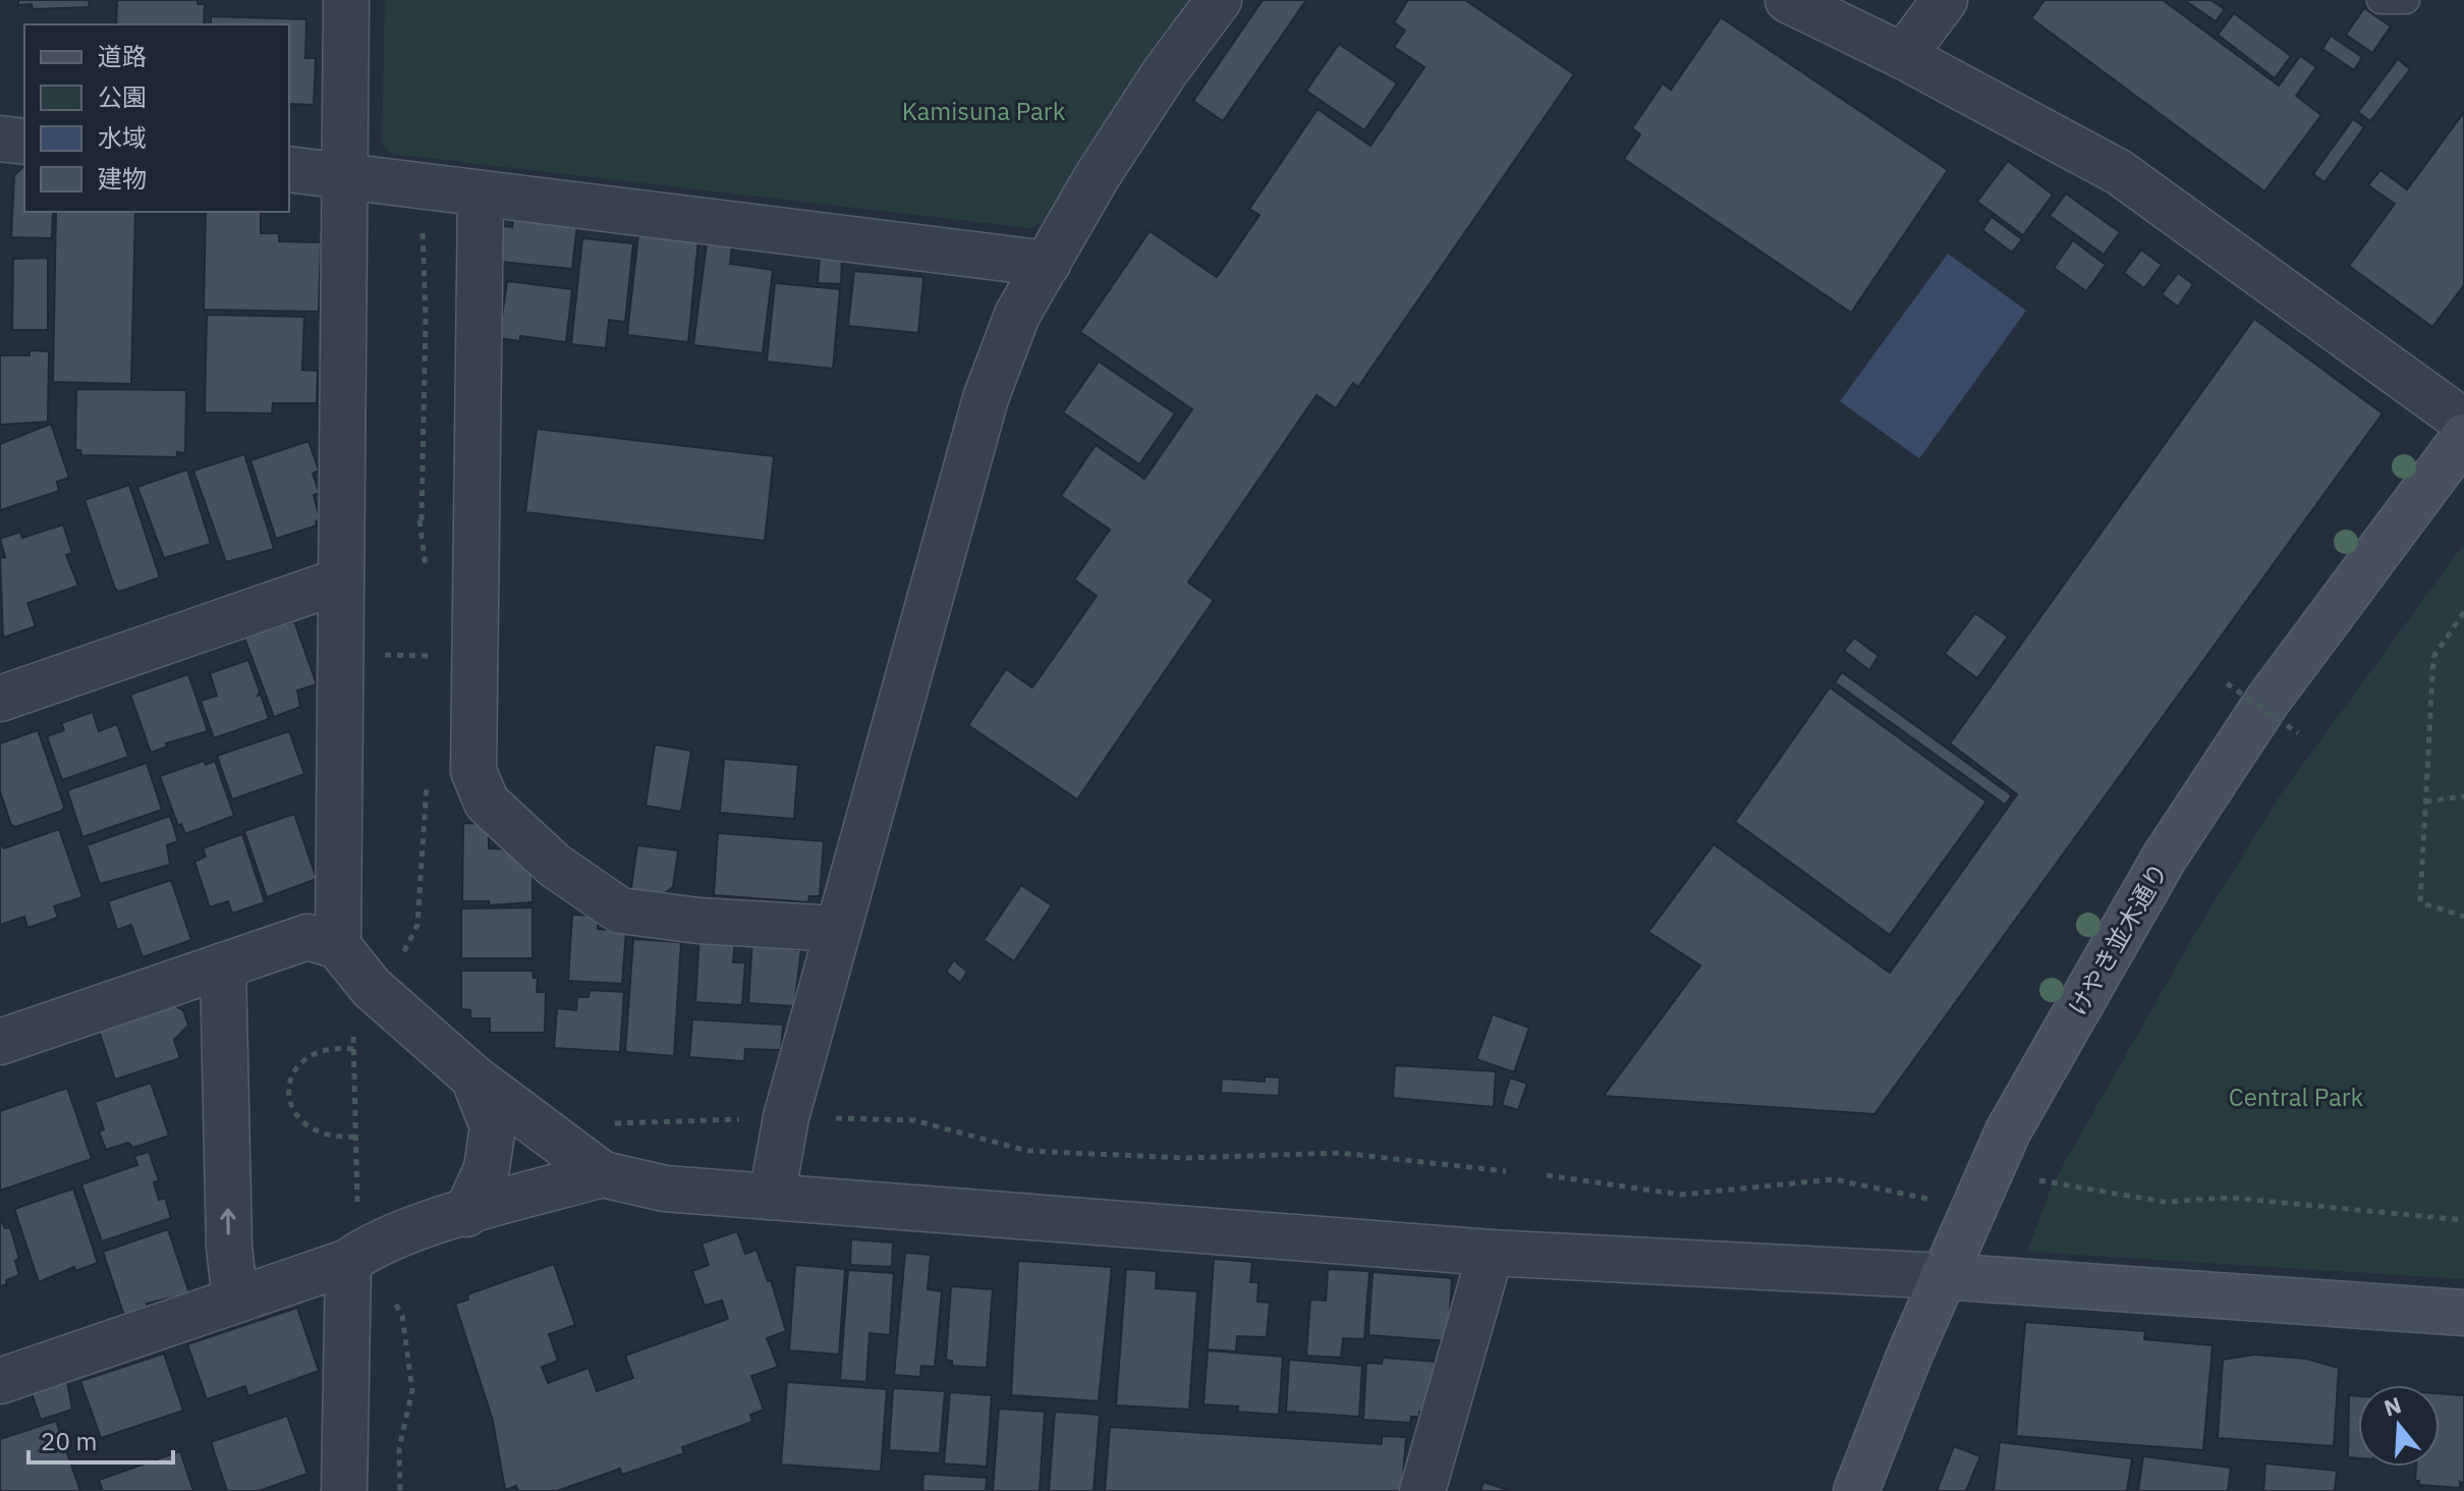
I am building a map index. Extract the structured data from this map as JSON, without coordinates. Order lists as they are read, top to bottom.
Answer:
{
  "streets": {
    "street": ["けやき並木通り"]
  },
  "parks": ["Kamisuna Park", "Central Park"],
  "legend": [
    "道路",
    "公園",
    "水域",
    "建物"
  ],
  "scale_bar": "20 m",
  "north": "top"
}
